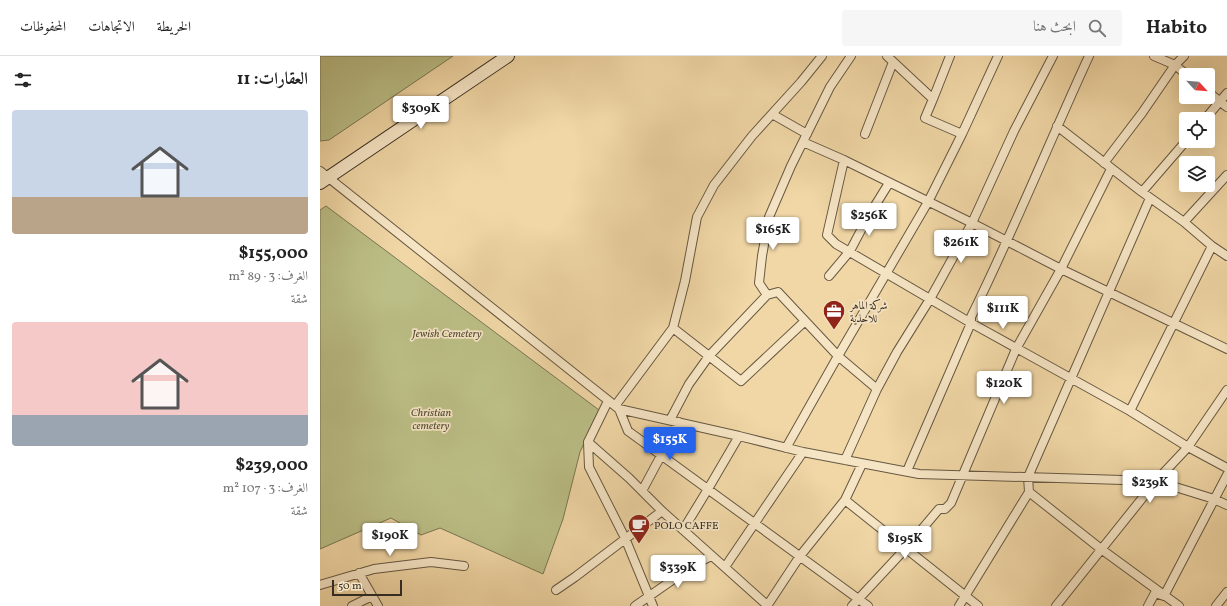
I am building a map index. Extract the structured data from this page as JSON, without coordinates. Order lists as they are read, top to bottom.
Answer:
{
  "parks": ["Jewish Cemetery", "Christian cemetery"],
  "places": {
    "office": ["شركة الماهر للاحذية"],
    "cafe": ["POLO CAFFE"]
  },
  "scale_bar": "50 m",
  "north": "bottom right",
  "page": {
    "header": "Habito",
    "search": "ابحث هنا",
    "nav": ["الخريطة", "الاتجاهات", "المحفوظات"],
    "heading": "العقارات: 11",
    "price": [
      "$309K",
      "$256K",
      "$165K",
      "$261K",
      "$111K",
      "$120K",
      "$155K",
      "$239K",
      "$190K",
      "$195K",
      "$339K"
    ],
    "list": [
      {
        "name": "$155,000",
        "note": "الغرف: 3 · 89 m² · شقة"
      },
      {
        "name": "$239,000",
        "note": "الغرف: 3 · 107 m² · شقة"
      }
    ],
    "scale": "50 m"
  }
}
